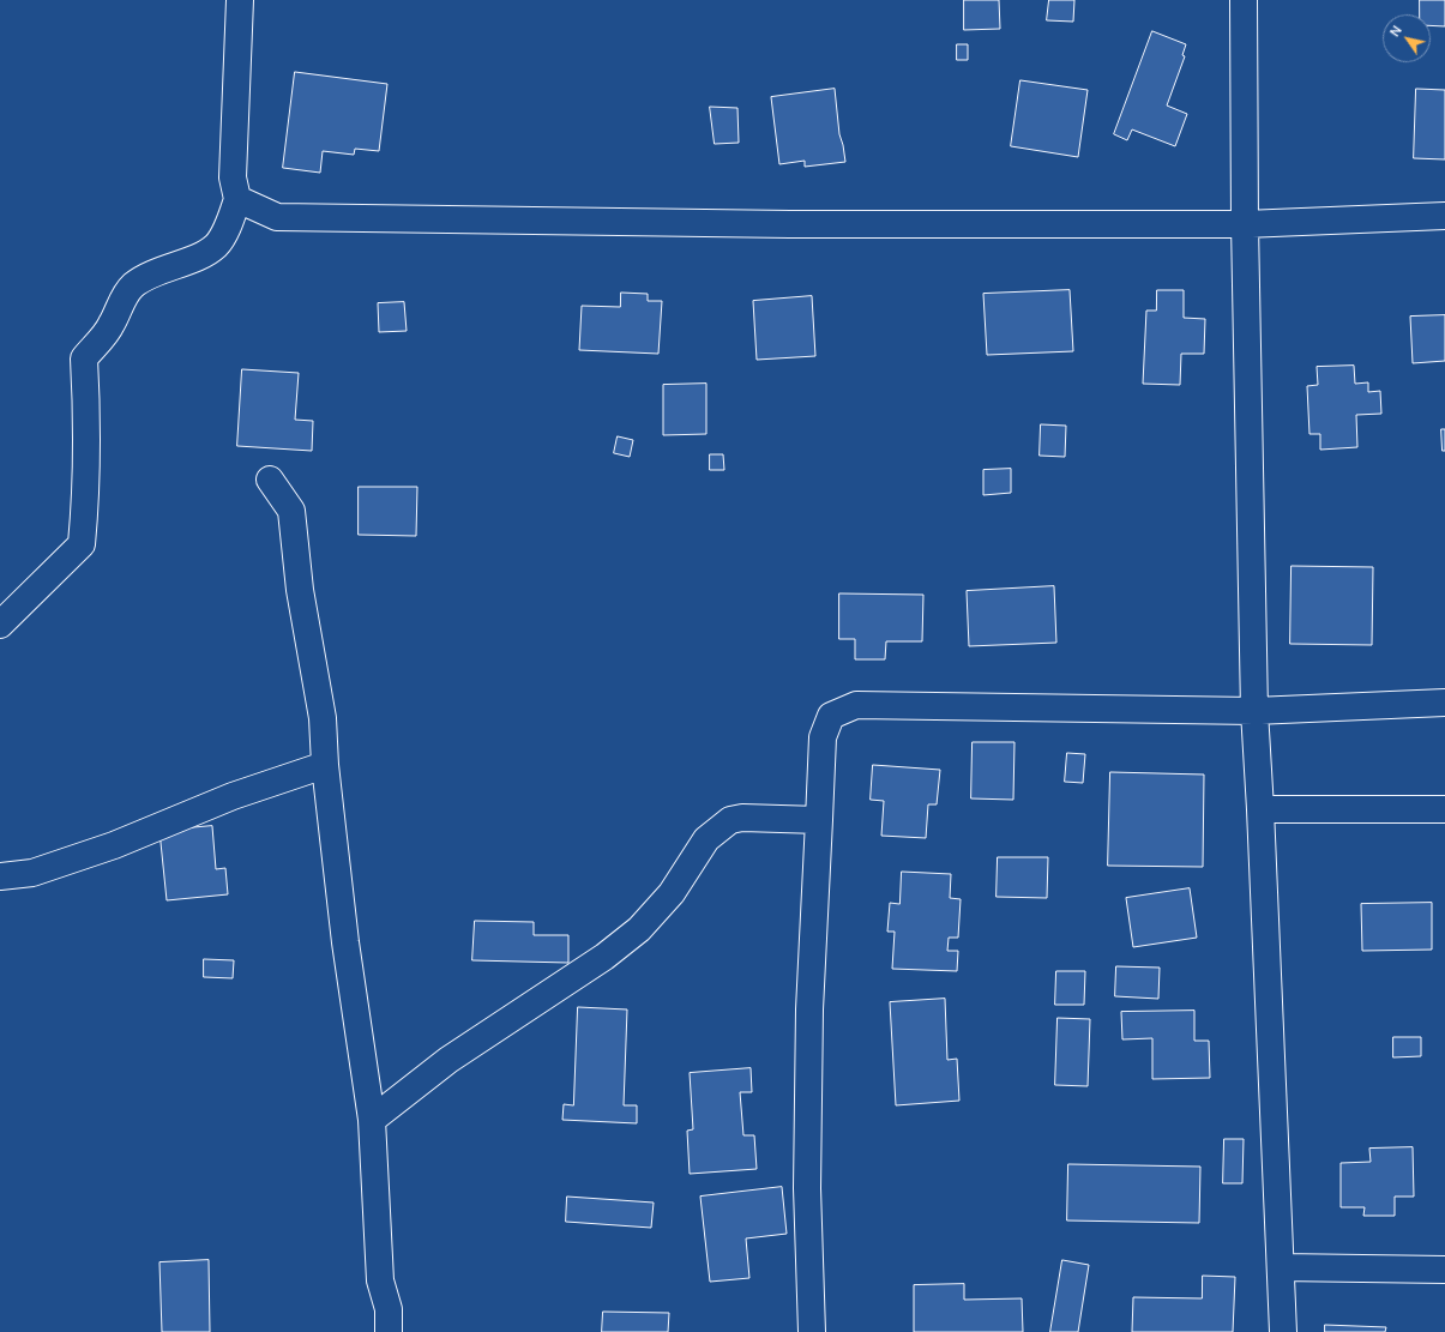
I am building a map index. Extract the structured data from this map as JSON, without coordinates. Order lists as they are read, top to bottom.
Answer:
{
  "north": "top left"
}
